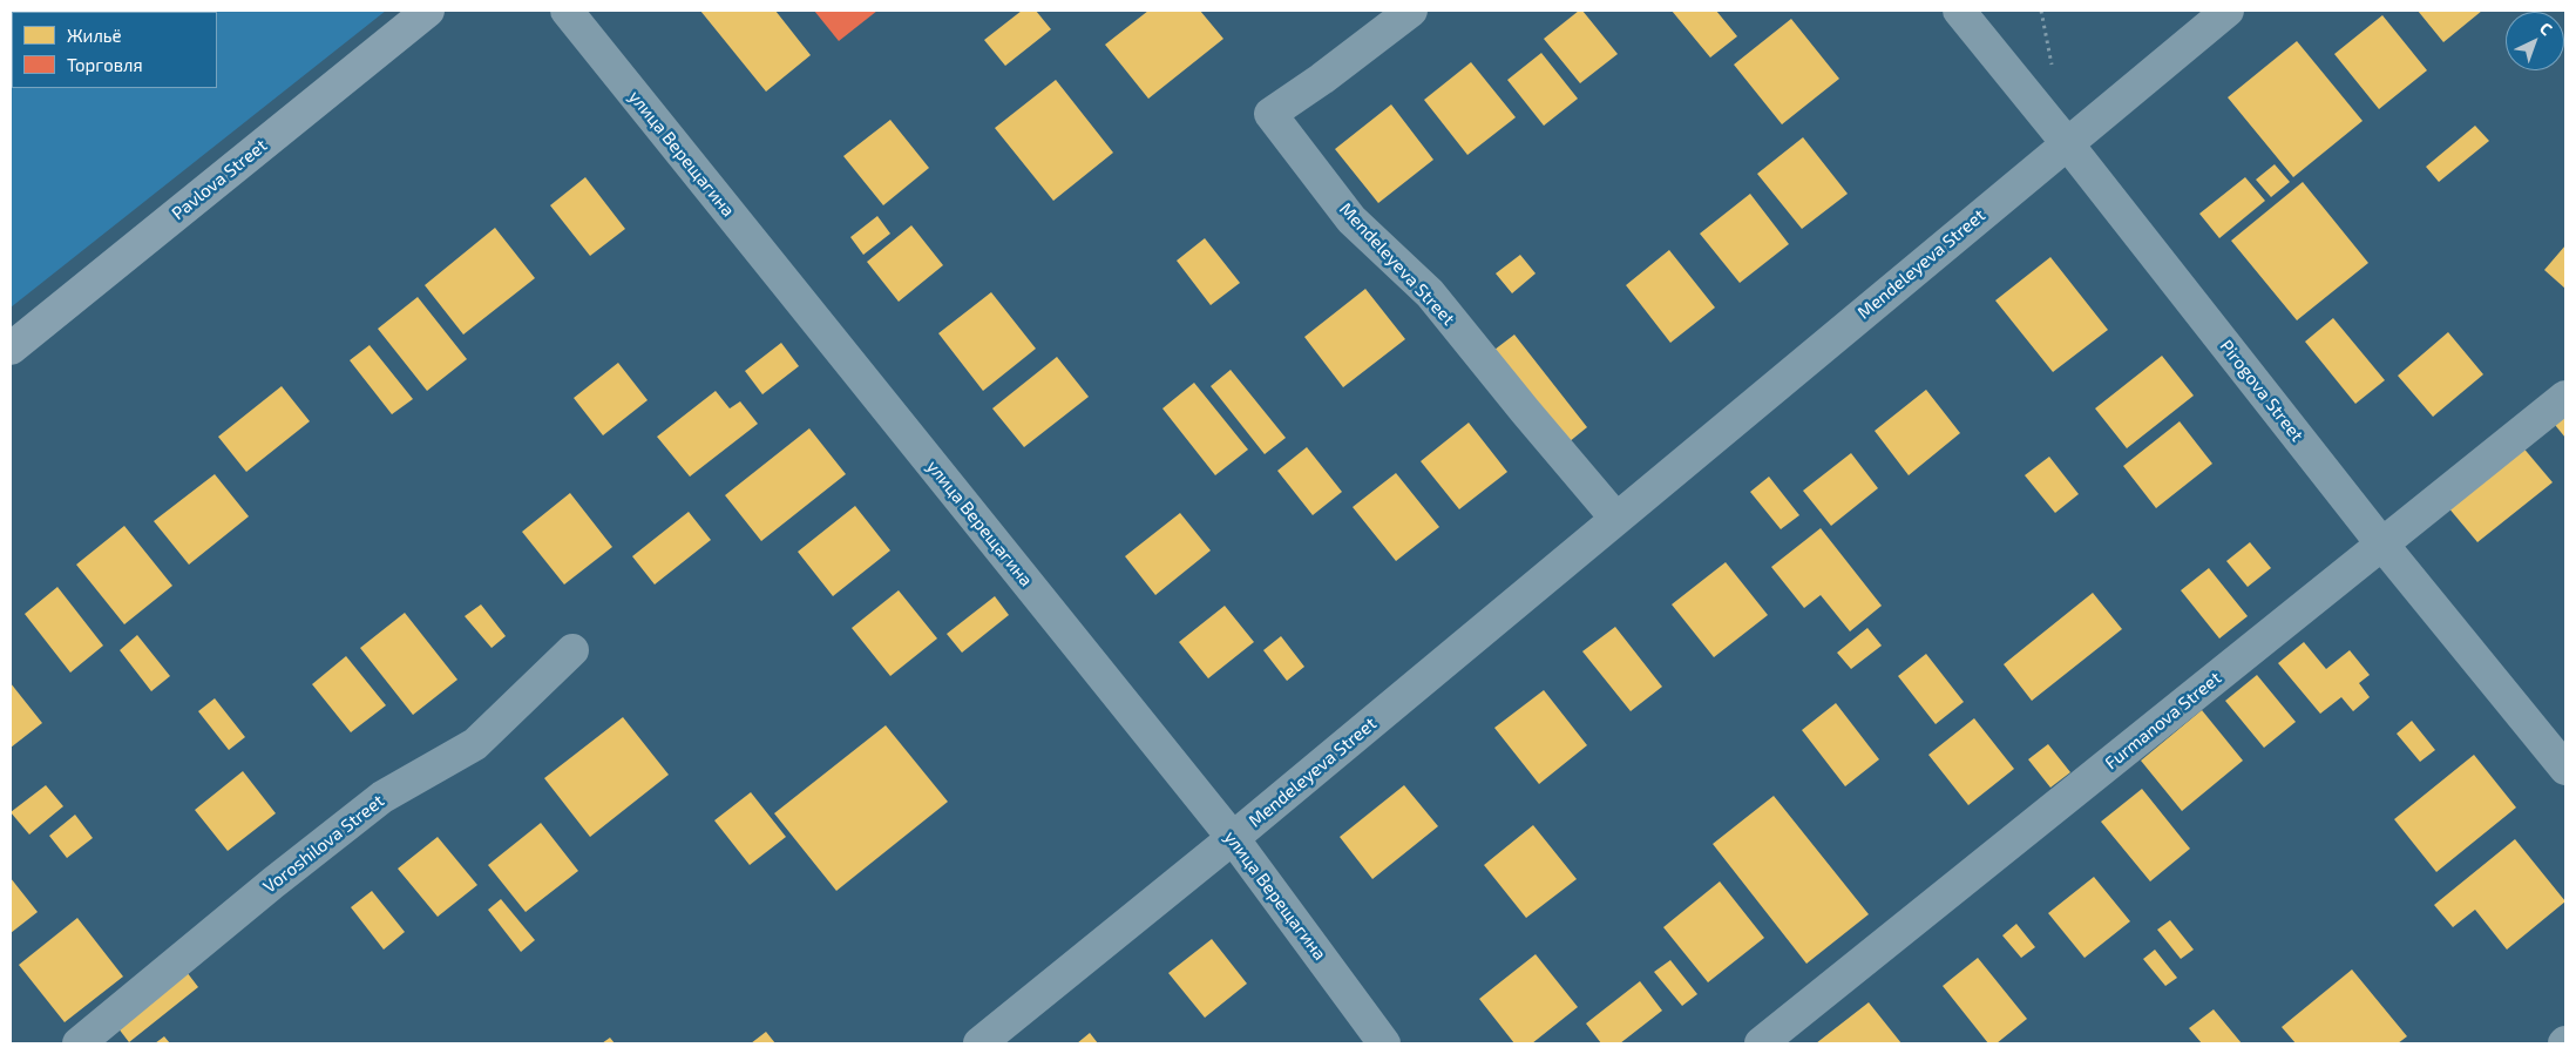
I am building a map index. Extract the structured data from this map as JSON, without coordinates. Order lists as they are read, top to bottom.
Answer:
{
  "streets": {
    "street": [
      "улица Верещагина",
      "Pavlova Street",
      "Mendeleyeva Street",
      "Pirogova Street",
      "Furmanova Street",
      "Voroshilova Street"
    ]
  },
  "crossings": [
    ["улица Верещагина", "Mendeleyeva Street"],
    ["Mendeleyeva Street", "Pirogova Street"],
    ["Pirogova Street", "Furmanova Street"]
  ],
  "legend": ["Жильё", "Торговля"],
  "north": "top right"
}
